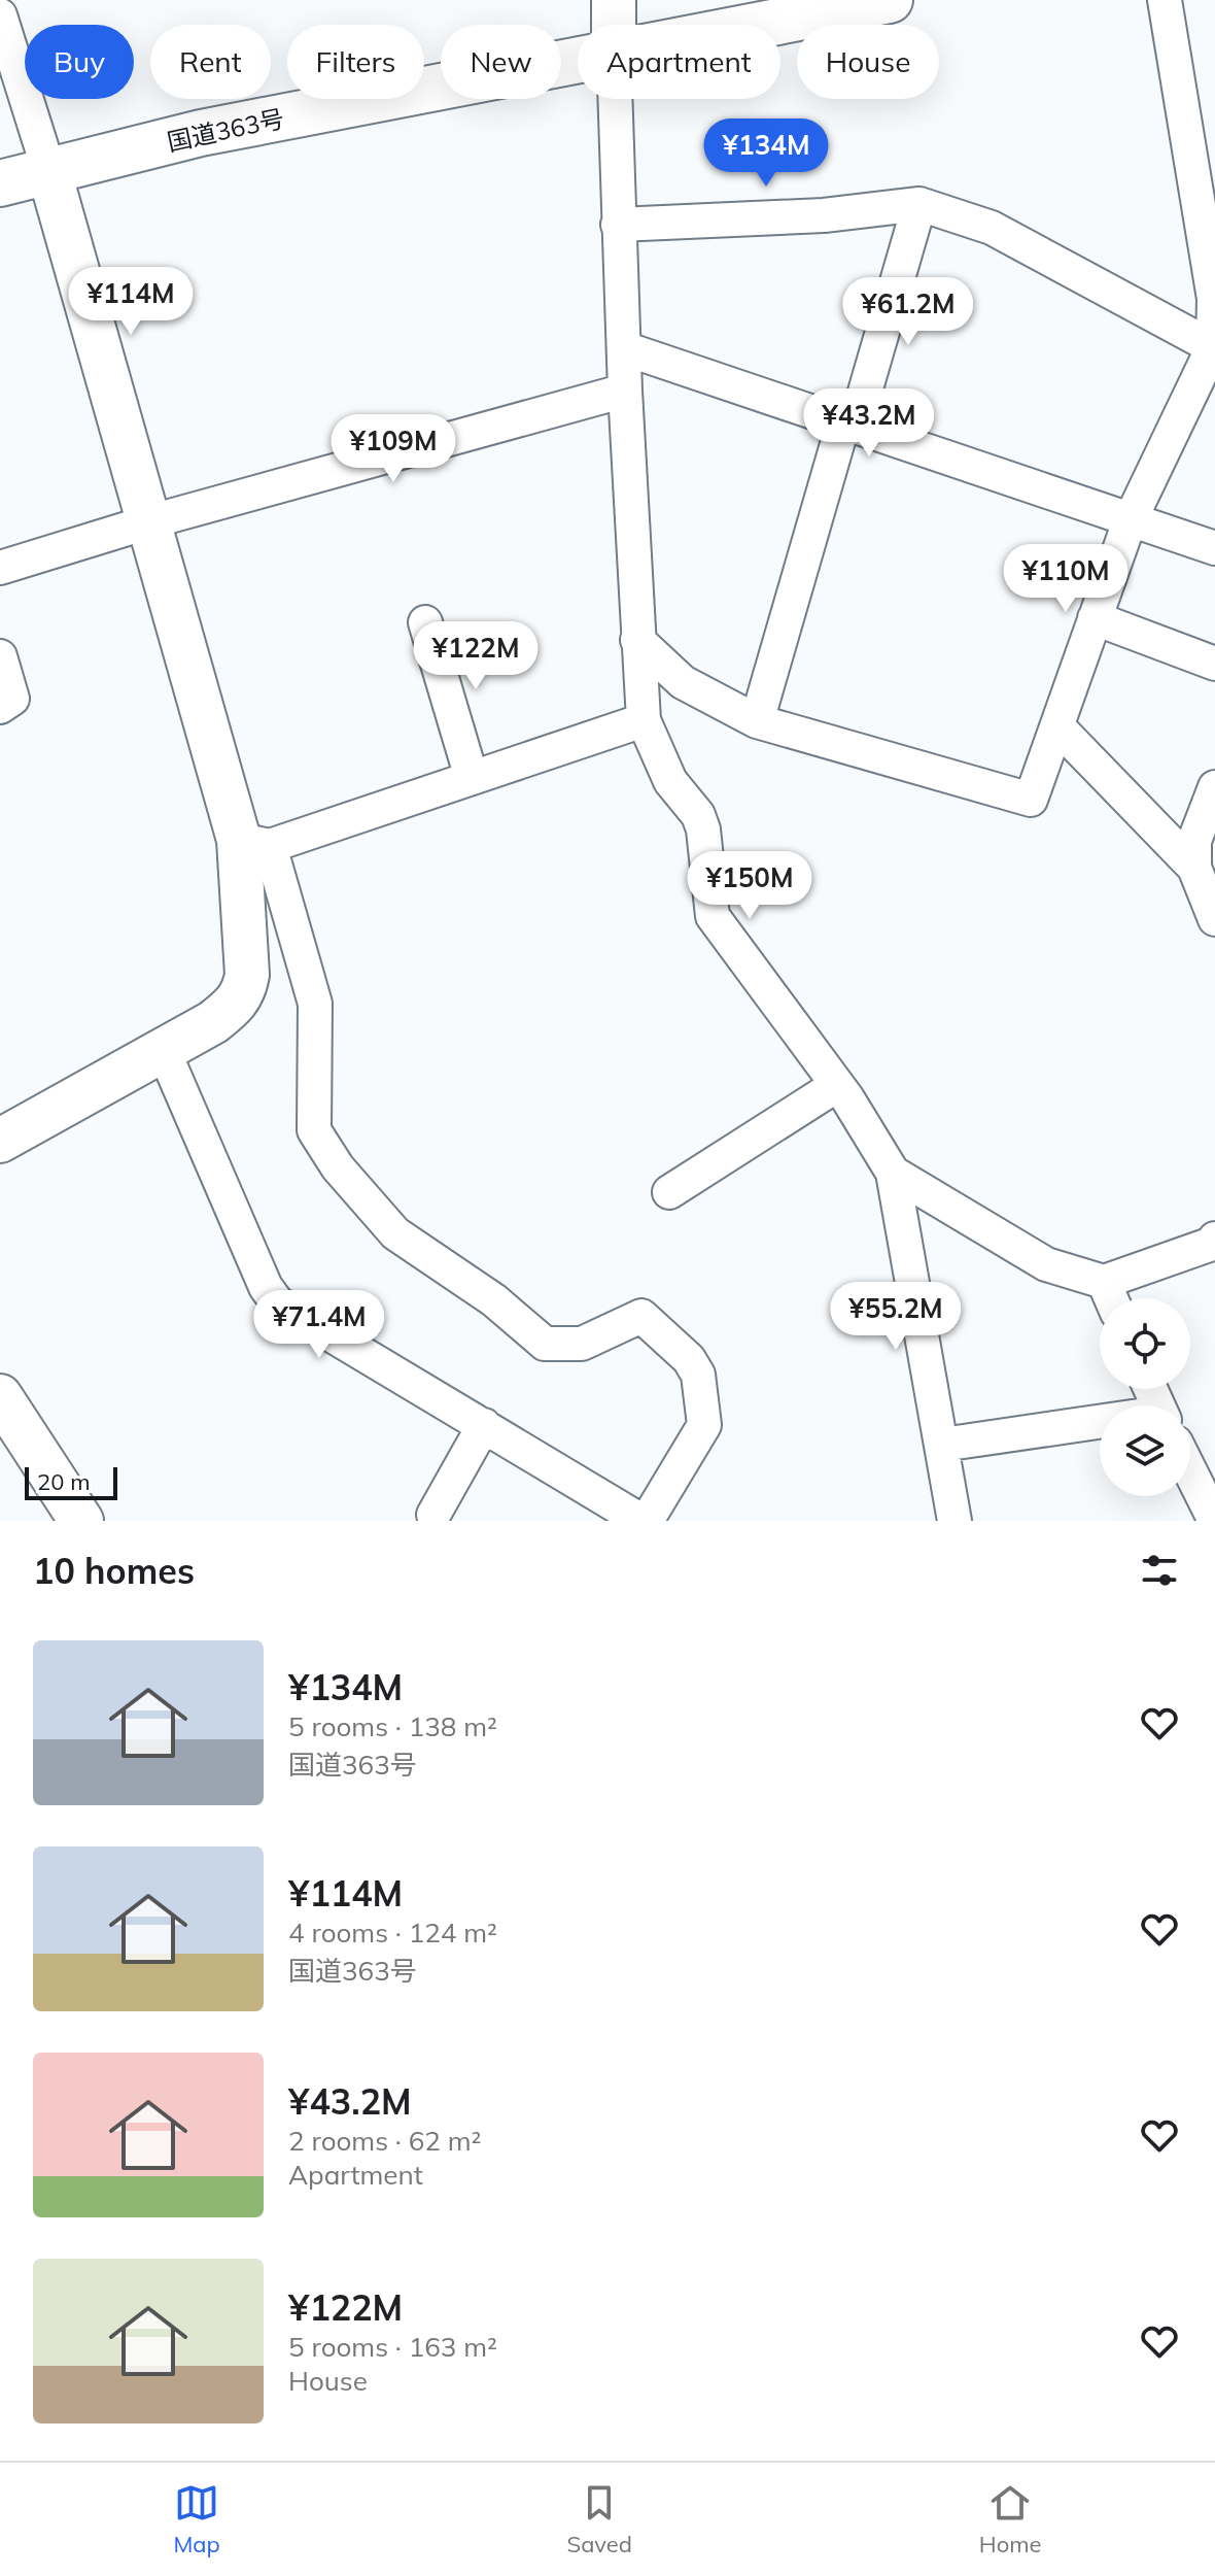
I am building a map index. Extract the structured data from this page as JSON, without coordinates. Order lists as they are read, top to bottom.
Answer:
{
  "streets": {
    "highway": ["国道363号"]
  },
  "scale_bar": "20 m",
  "page": {
    "chip": [
      "Buy",
      "Rent",
      "Filters",
      "New",
      "Apartment",
      "House"
    ],
    "price": [
      "¥134M",
      "¥114M",
      "¥61.2M",
      "¥43.2M",
      "¥109M",
      "¥110M",
      "¥122M",
      "¥150M",
      "¥55.2M",
      "¥71.4M"
    ],
    "scale": "20 m",
    "heading": "10 homes",
    "list": [
      {
        "name": "¥134M",
        "note": "5 rooms · 138 m² · 国道363号"
      },
      {
        "name": "¥114M",
        "note": "4 rooms · 124 m² · 国道363号"
      },
      {
        "name": "¥43.2M",
        "note": "2 rooms · 62 m² · Apartment"
      },
      {
        "name": "¥122M",
        "note": "5 rooms · 163 m² · House"
      }
    ],
    "tabs": ["Map", "Saved", "Home"]
  }
}
